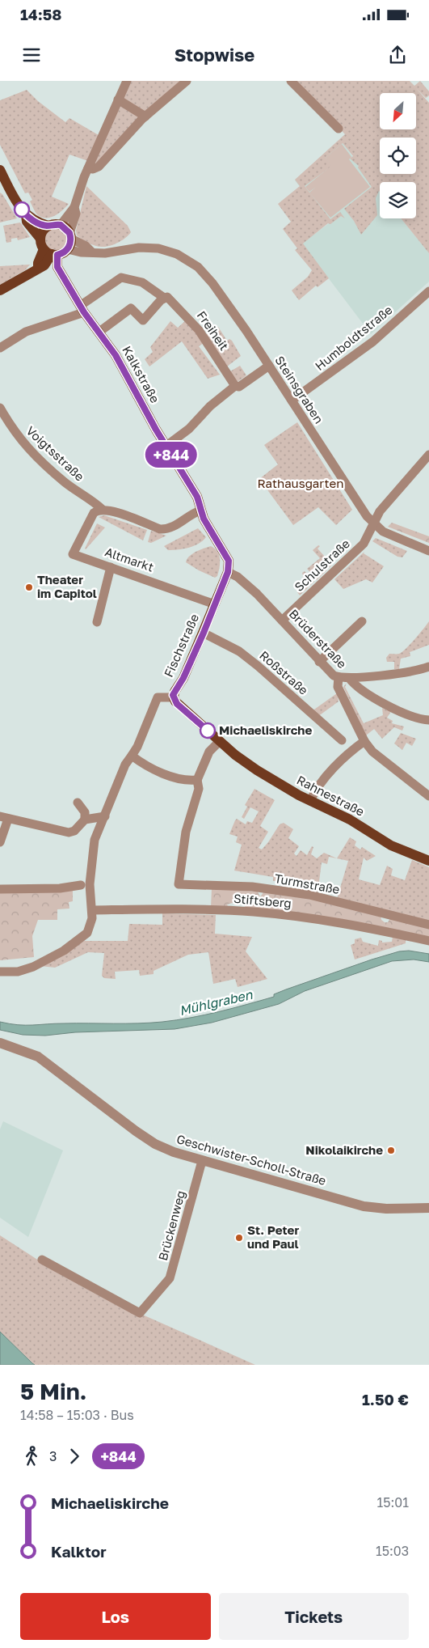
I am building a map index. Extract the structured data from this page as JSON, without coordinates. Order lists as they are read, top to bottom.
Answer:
{
  "streets": {
    "main road": ["Kalkstraße", "Fischstraße", "Rahnestraße"],
    "street": [
      "Freiheit",
      "Humboldtstraße",
      "Steinsgraben",
      "Voigtsstraße",
      "Altmarkt",
      "Schulstraße",
      "Brüderstraße",
      "Roßstraße",
      "Turmstraße",
      "Stiftsberg",
      "Geschwister-Scholl-Straße",
      "Brückenweg"
    ]
  },
  "crossings": [
    ["Freiheit", "Kalkstraße"],
    ["Humboldtstraße", "Steinsgraben"],
    ["Kalkstraße", "Steinsgraben"],
    ["Steinsgraben", "Schulstraße"],
    ["Voigtsstraße", "Altmarkt"],
    ["Altmarkt", "Fischstraße"],
    ["Schulstraße", "Brüderstraße"],
    ["Fischstraße", "Roßstraße"],
    ["Fischstraße", "Rahnestraße"],
    ["Geschwister-Scholl-Straße", "Brückenweg"]
  ],
  "water": ["Mühlgraben"],
  "parks": ["Rathausgarten"],
  "places": [
    "Theater im Capitol",
    "Michaeliskirche",
    "Nikolaikirche",
    "St. Peter und Paul"
  ],
  "lines": ["bus line +844"],
  "north": "bottom left",
  "page": {
    "status": "14:58",
    "header": "Stopwise",
    "on_map": "+844",
    "heading": ["5 Min.", "14:58 – 15:03 · Bus", "1.50 €"],
    "legs": ["3", "+844"],
    "list": [
      {
        "name": "Michaeliskirche",
        "value": "15:01"
      },
      {
        "name": "Kalktor",
        "value": "15:03"
      }
    ],
    "buttons": ["Los", "Tickets"]
  }
}
